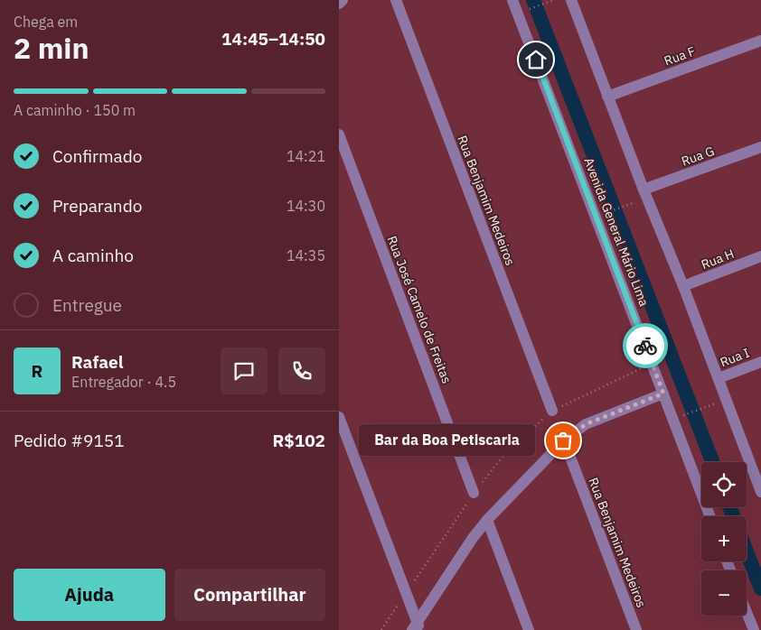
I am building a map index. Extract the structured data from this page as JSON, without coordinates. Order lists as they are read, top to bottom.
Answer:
{
  "streets": {
    "street": [
      "Rua F",
      "Rua G",
      "Rua Benjamim Medeiros",
      "Avenida General Mário Lima",
      "Rua H",
      "Rua José Camelo de Freitas",
      "Rua I"
    ]
  },
  "places": ["Bar da Boa Petiscaria"],
  "page": {
    "heading": ["2 min", "Chega em", "14:45–14:50"],
    "panel": [
      "Rafael",
      "Entregador · 4.5",
      "Pedido #9151",
      "R$102"
    ],
    "bar": "A caminho · 150 m",
    "list": [
      ["Confirmado", "14:21"],
      ["Preparando", "14:30"],
      ["A caminho", "14:35"],
      "Entregue"
    ],
    "round": "R",
    "bubble": "Bar da Boa Petiscaria",
    "map_buttons": ["+", "−"],
    "buttons": ["Ajuda", "Compartilhar"]
  }
}
